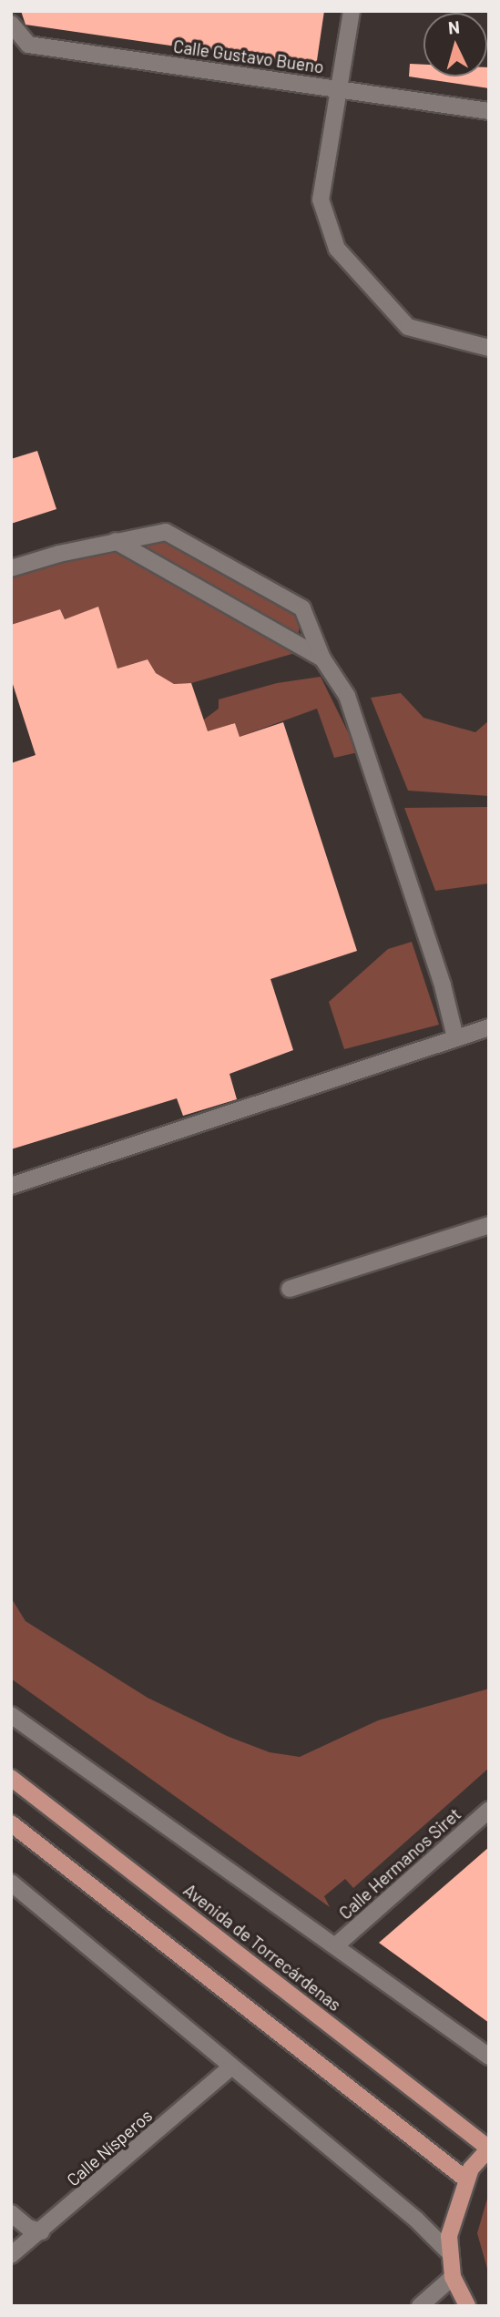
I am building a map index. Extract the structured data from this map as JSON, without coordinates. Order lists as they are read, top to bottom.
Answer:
{
  "streets": {
    "main road": ["Avenida de Torrecárdenas"],
    "street": ["Calle Gustavo Bueno", "Calle Hermanos Siret", "Calle Nísperos"]
  },
  "north": "top"
}
